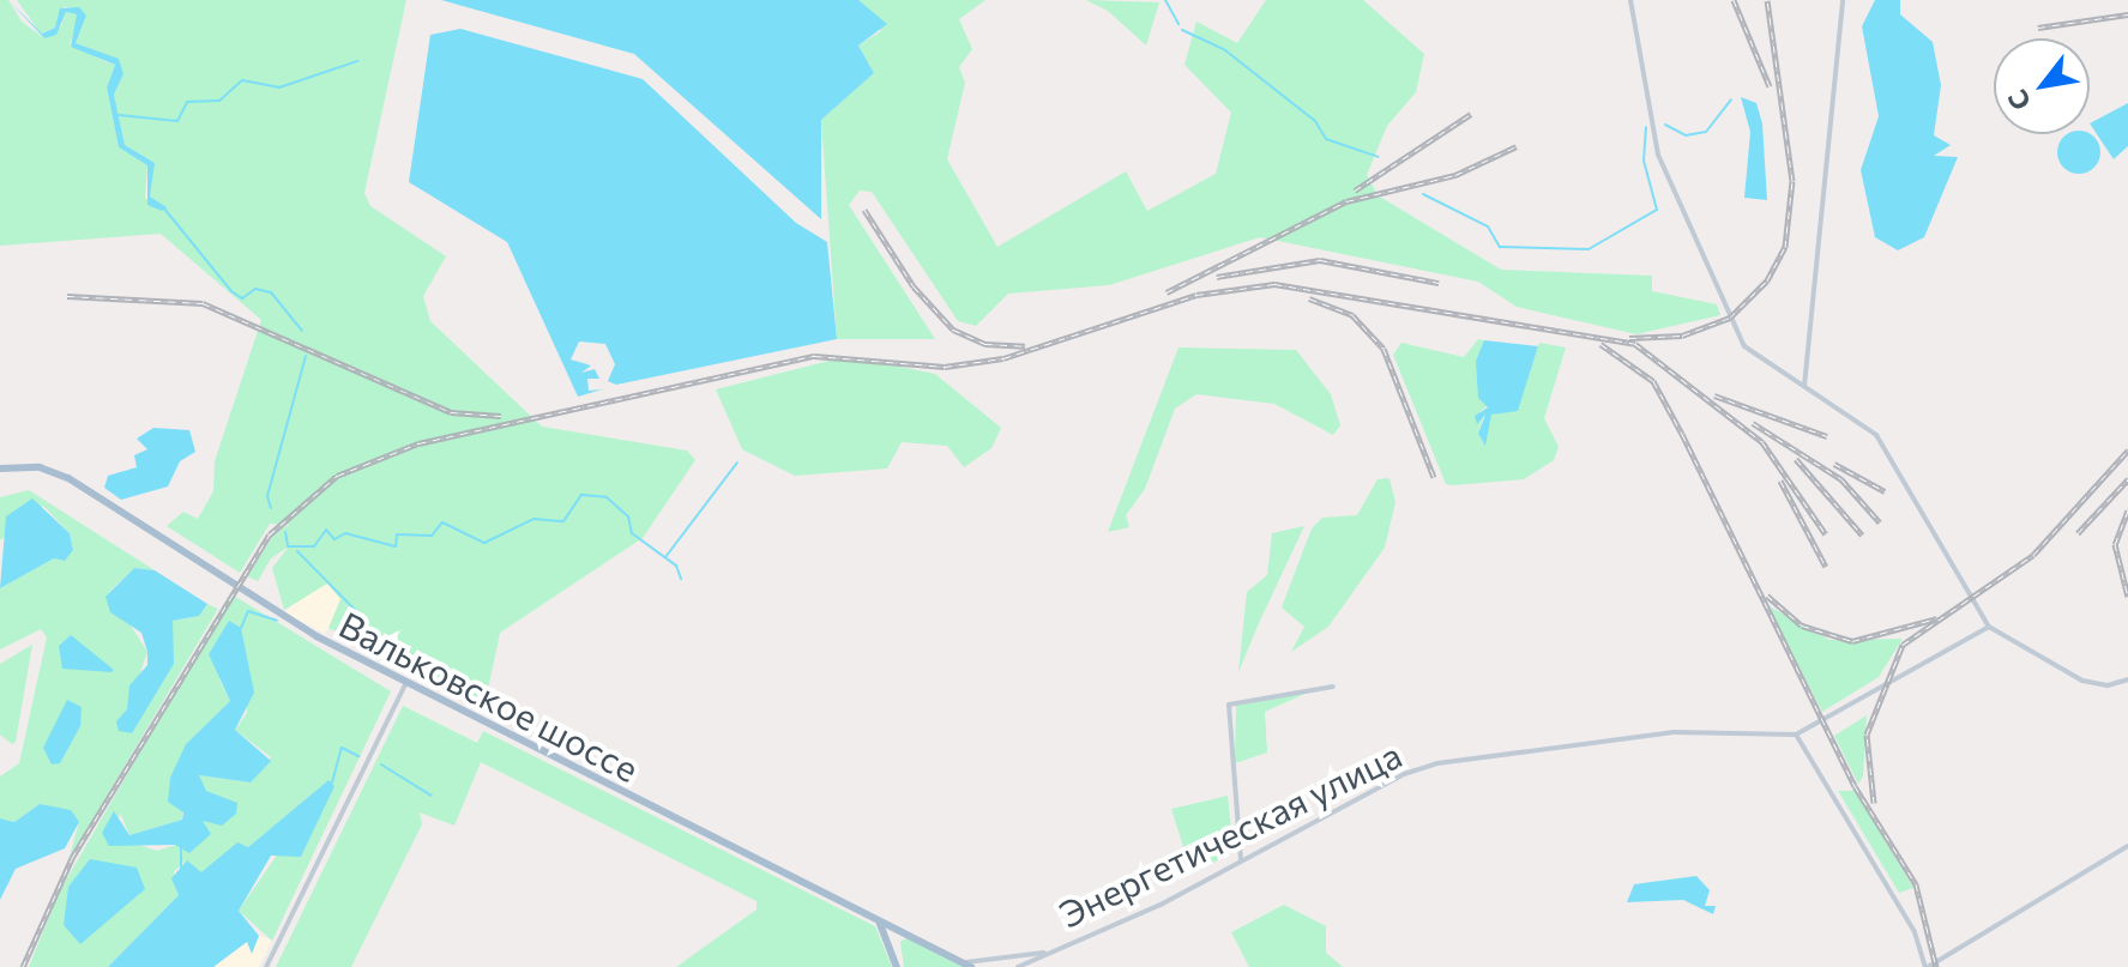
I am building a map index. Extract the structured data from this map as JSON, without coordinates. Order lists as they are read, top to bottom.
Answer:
{
  "streets": {
    "main road": ["Вальковское шоссе"],
    "street": ["Энергетическая улица"]
  },
  "crossings": [
    ["Вальковское шоссе", "Энергетическая улица"]
  ],
  "north": "bottom left"
}
